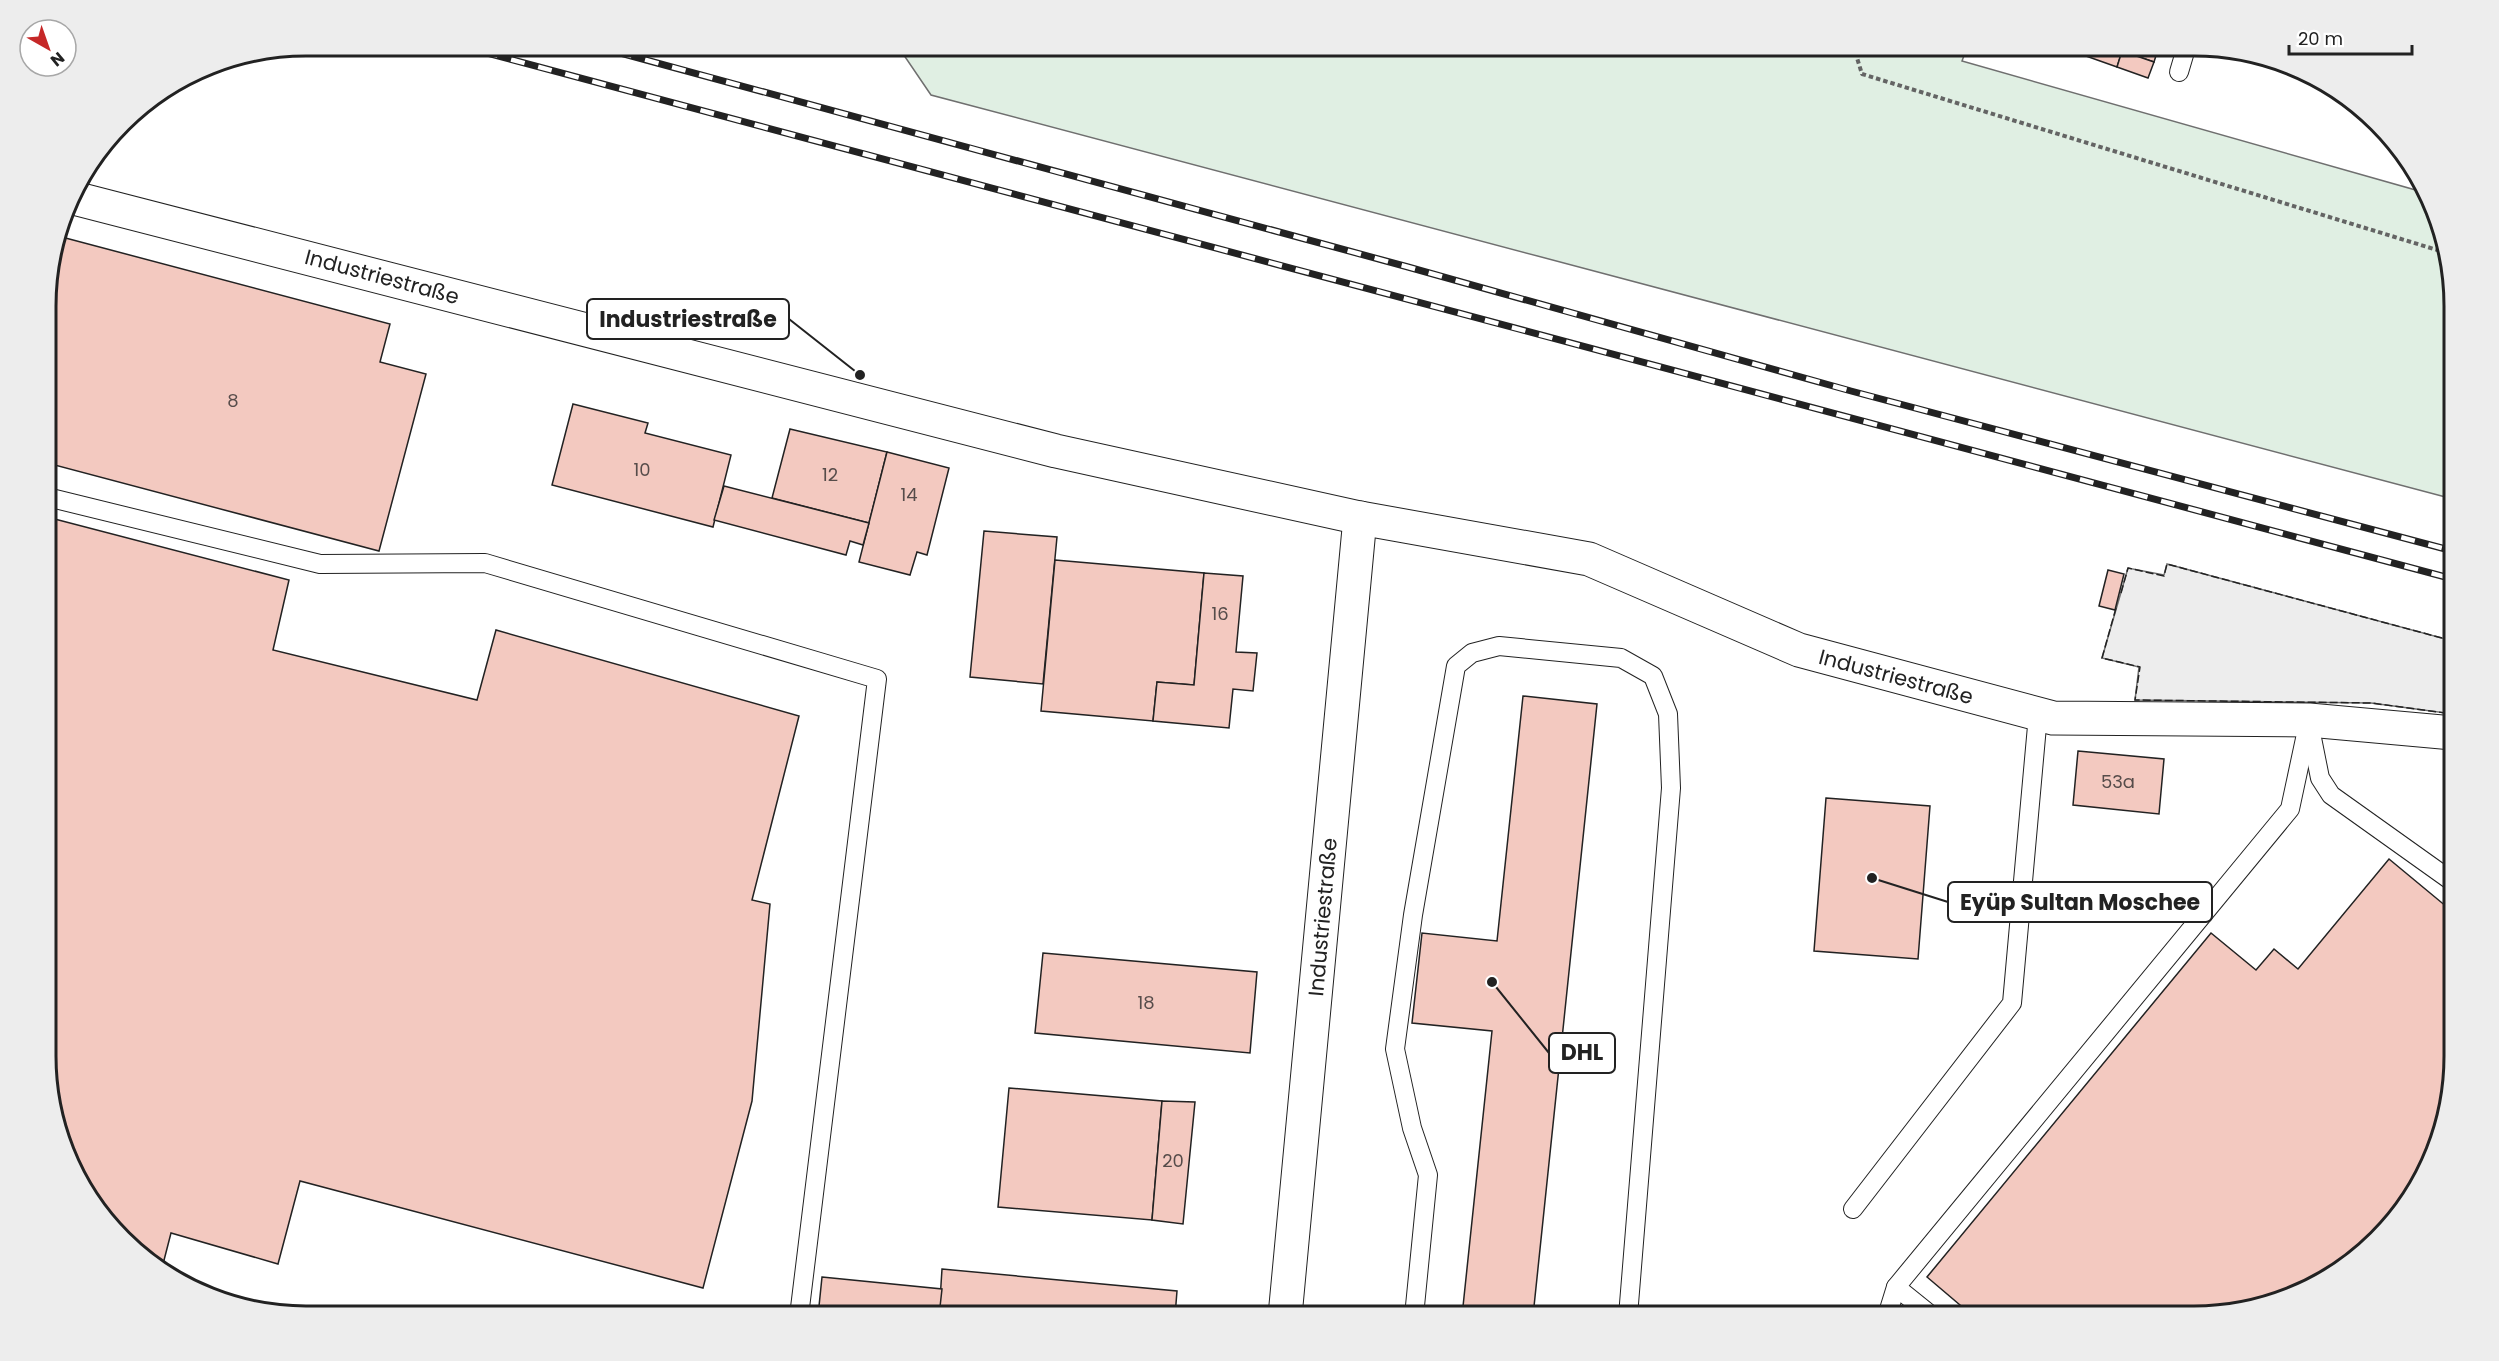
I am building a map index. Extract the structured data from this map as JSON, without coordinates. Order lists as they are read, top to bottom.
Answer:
{
  "streets": {
    "street": ["Industriestraße"]
  },
  "places": ["Industriestraße", "Eyüp Sultan Moschee", "DHL"],
  "house_numbers": [
    "8",
    "10",
    "12",
    "14",
    "16",
    "53a",
    "18",
    "20"
  ],
  "scale_bar": "20 m",
  "north": "bottom right"
}
